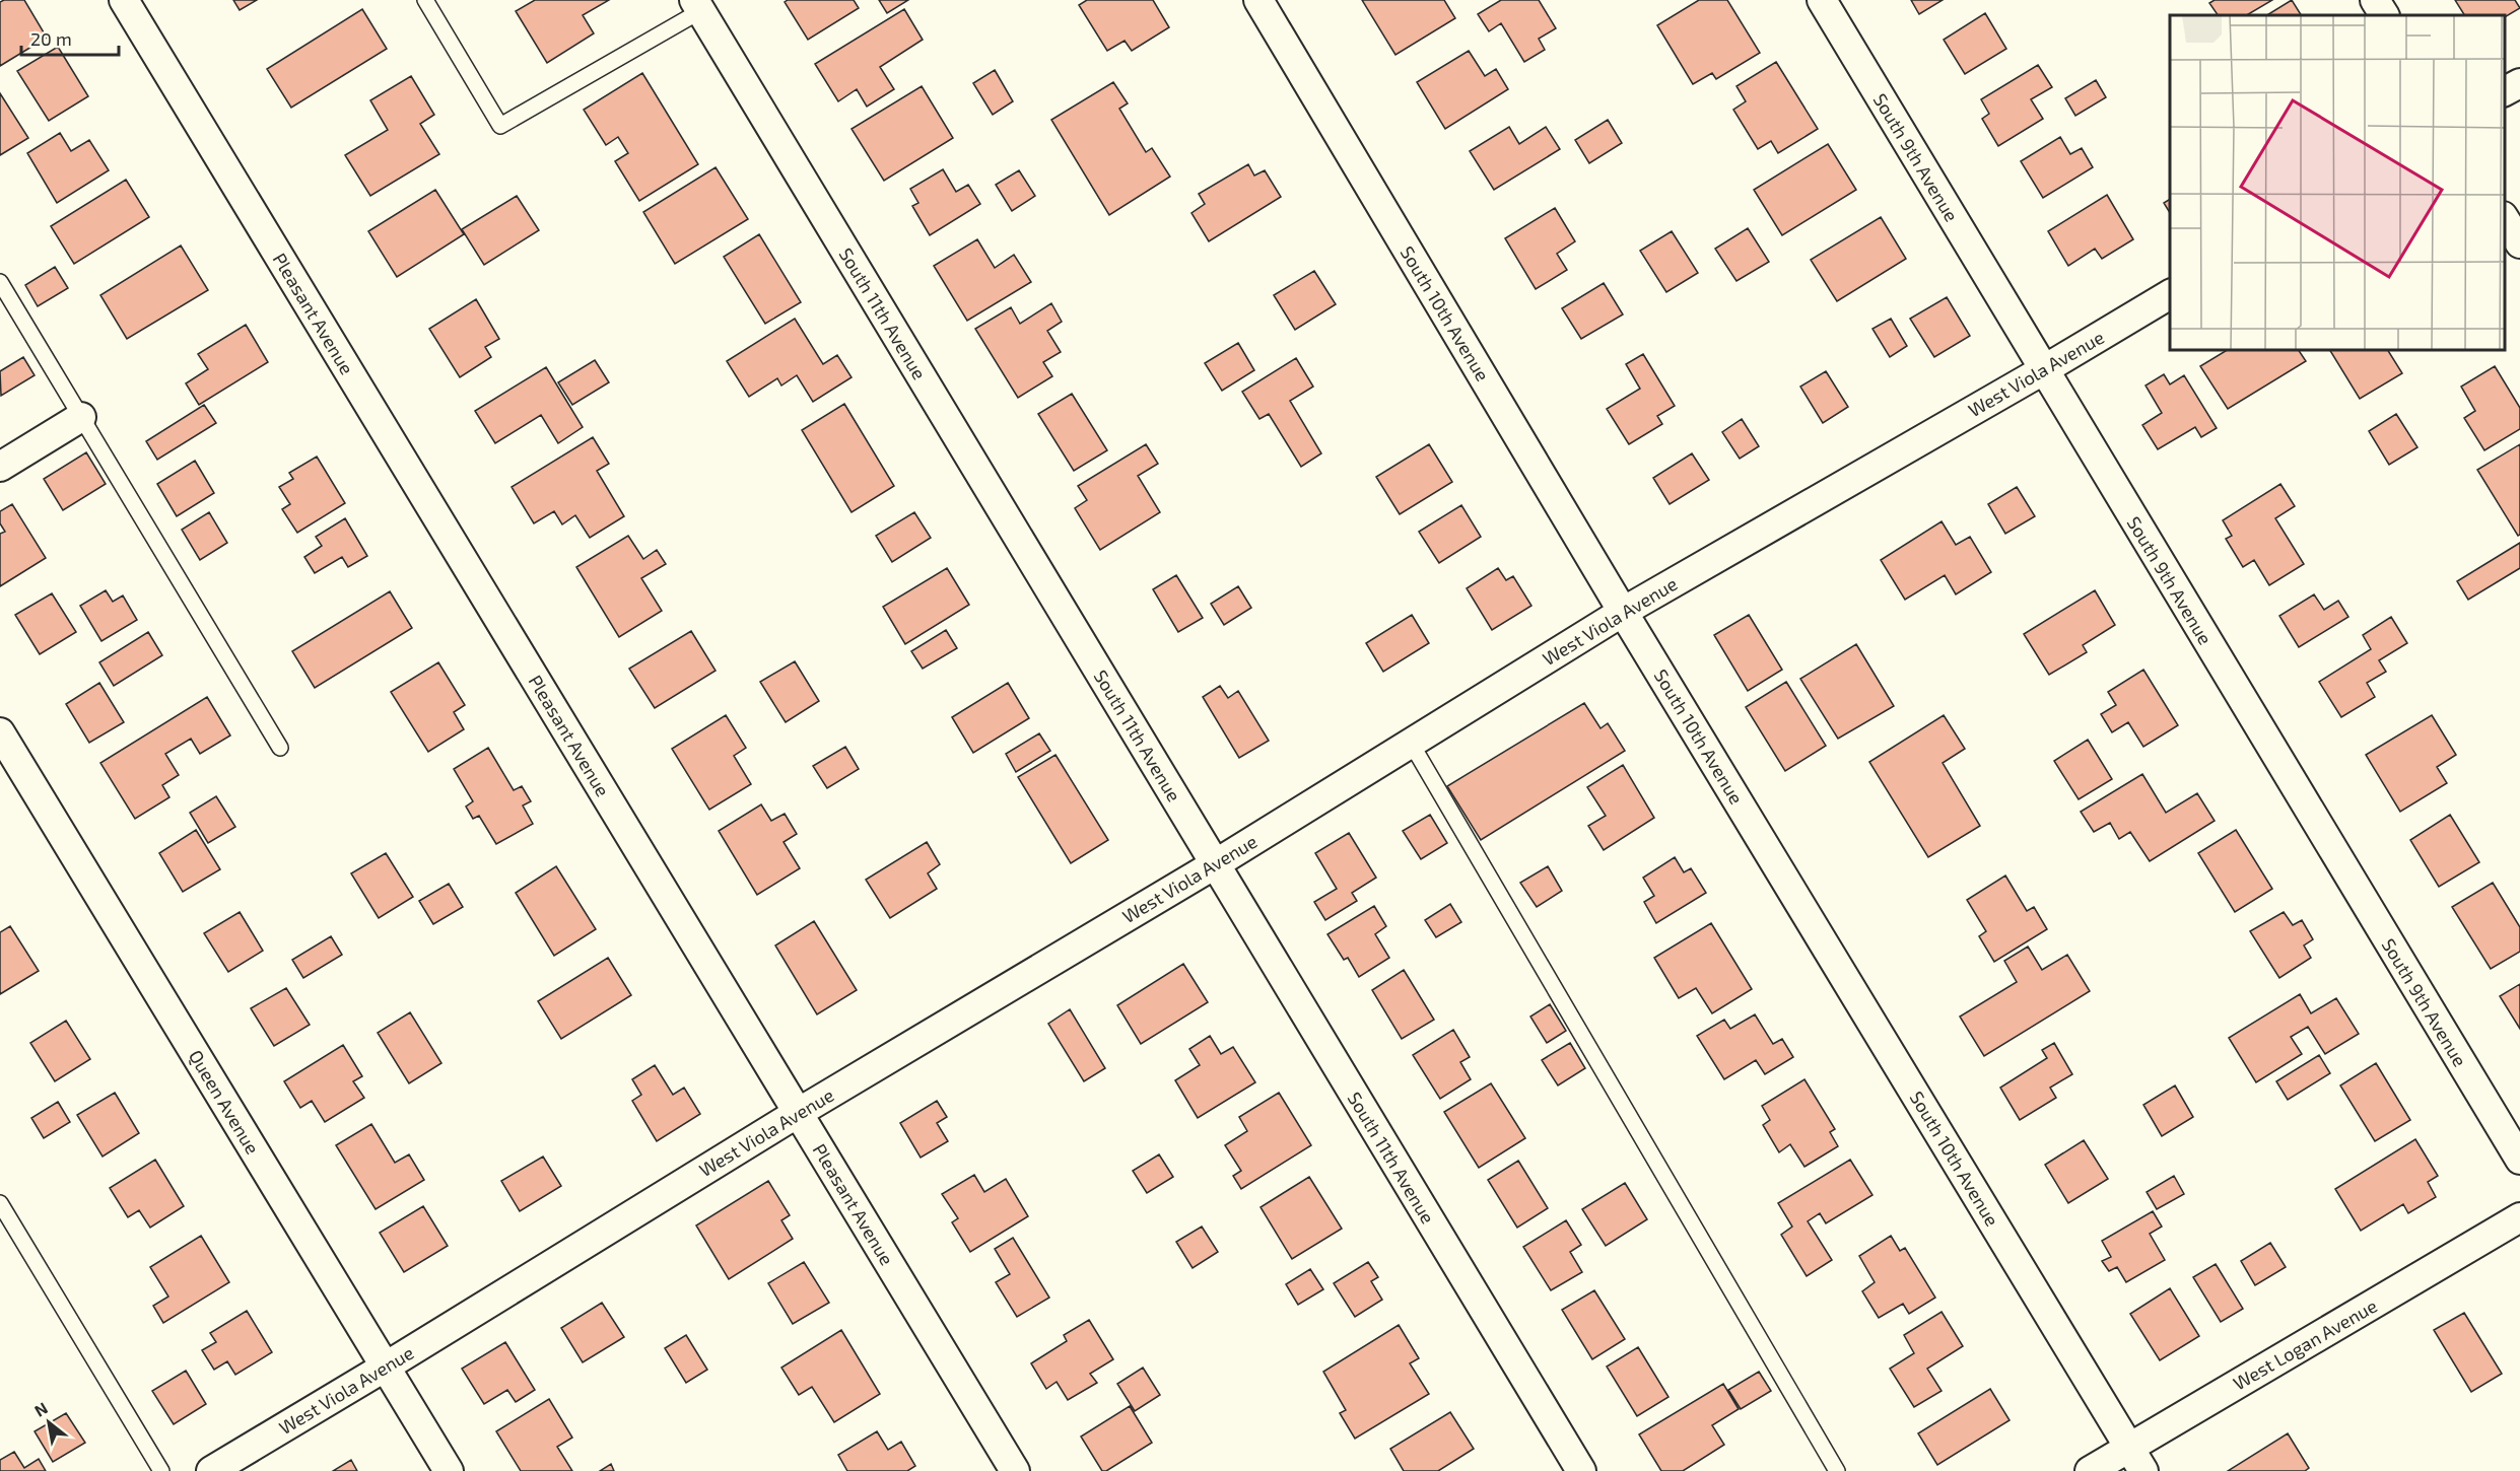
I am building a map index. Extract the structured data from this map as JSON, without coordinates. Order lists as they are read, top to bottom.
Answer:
{
  "streets": {
    "street": [
      "South 9th Avenue",
      "Pleasant Avenue",
      "South 11th Avenue",
      "South 10th Avenue",
      "West Viola Avenue",
      "Queen Avenue",
      "West Logan Avenue"
    ]
  },
  "crossings": [
    ["South 9th Avenue", "West Viola Avenue"],
    ["Pleasant Avenue", "West Viola Avenue"],
    ["South 11th Avenue", "West Viola Avenue"],
    ["South 10th Avenue", "West Viola Avenue"],
    ["South 10th Avenue", "West Logan Avenue"],
    ["West Viola Avenue", "Queen Avenue"]
  ],
  "scale_bar": "20 m",
  "north": "top left"
}
